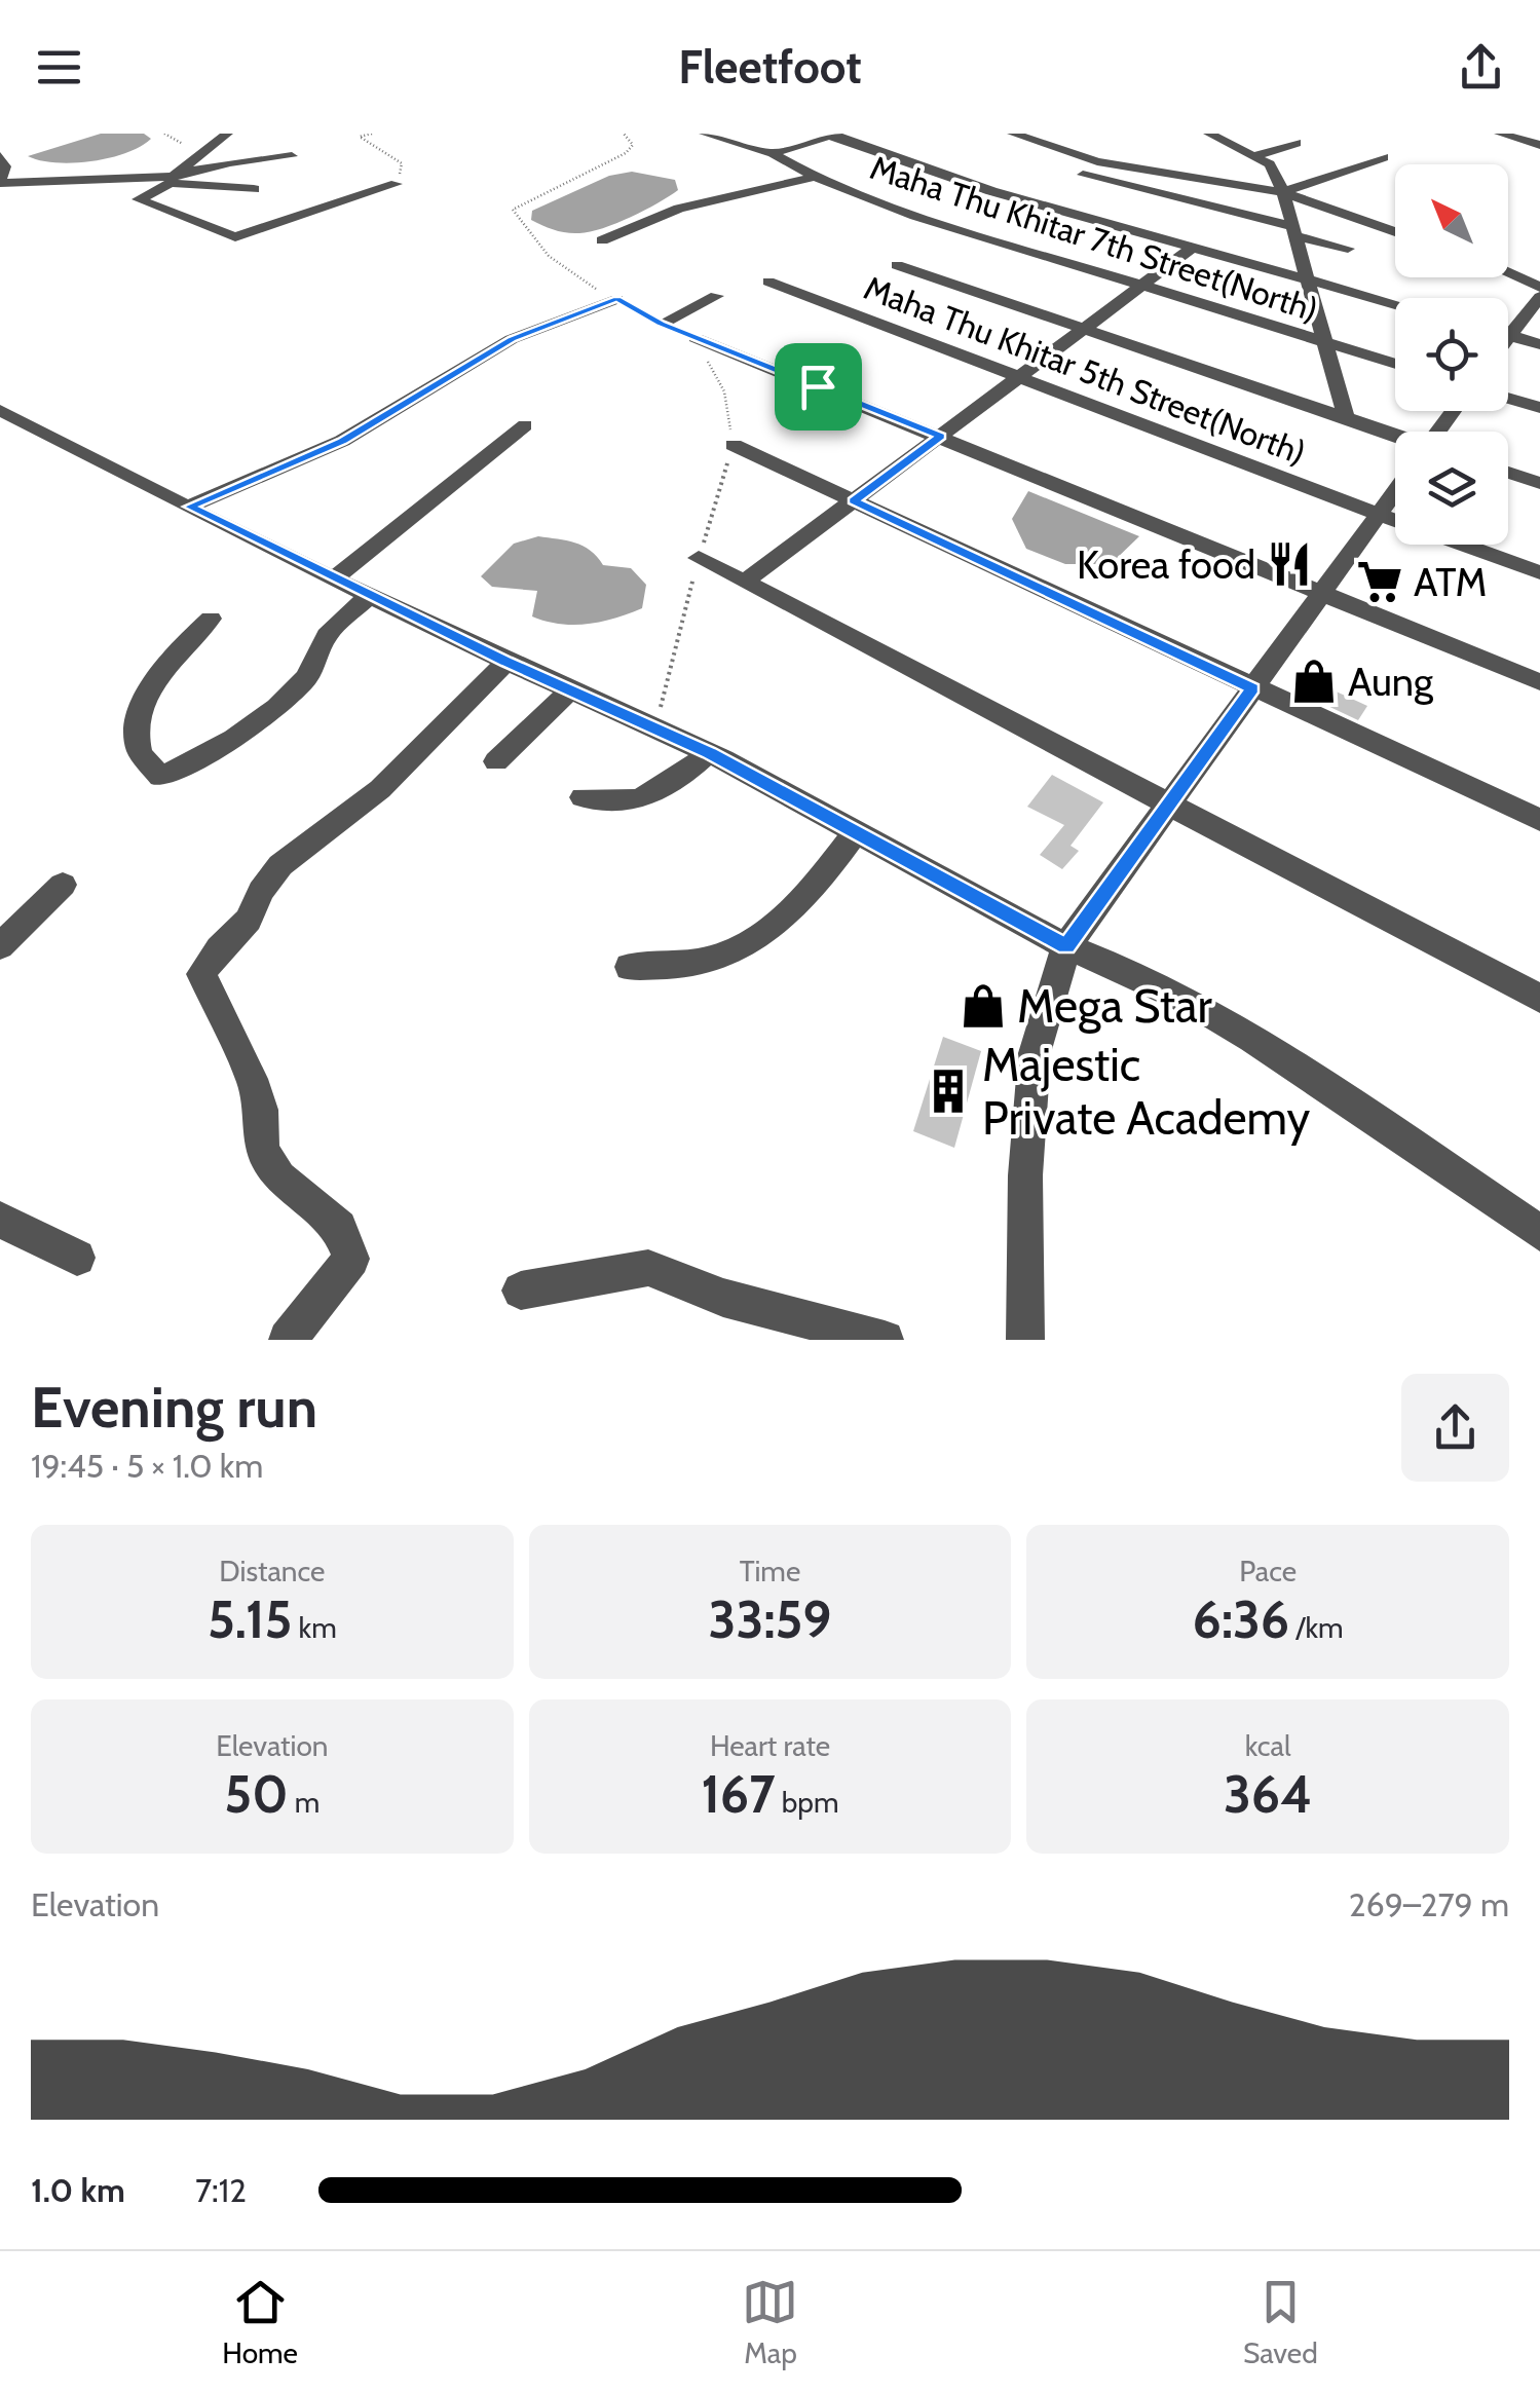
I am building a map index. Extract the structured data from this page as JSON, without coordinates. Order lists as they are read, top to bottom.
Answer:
{
  "streets": {
    "street": ["Maha Thu Khitar 7th Street(North)", "Maha Thu Khitar 5th Street(North)"]
  },
  "places": {
    "restaurant": ["Korea food"],
    "supermarket": ["ATM"],
    "shop": ["Aung", "Mega Star"],
    "building": ["Majestic Private Academy"]
  },
  "north": "top left",
  "page": {
    "header": "Fleetfoot",
    "heading": ["Evening run", "19:45 · 5 × 1.0 km"],
    "stats": [
      ["Distance", "5.15 km"],
      ["Time", "33:59"],
      ["Pace", "6:36 /km"],
      ["Elevation", "50 m"],
      ["Heart rate", "167 bpm"],
      ["kcal", "364"]
    ],
    "chart": ["Elevation", "269–279 m"],
    "list": [
      {
        "name": "1.0 km",
        "note": "7:12"
      }
    ],
    "tabs": ["Home", "Map", "Saved"]
  }
}
